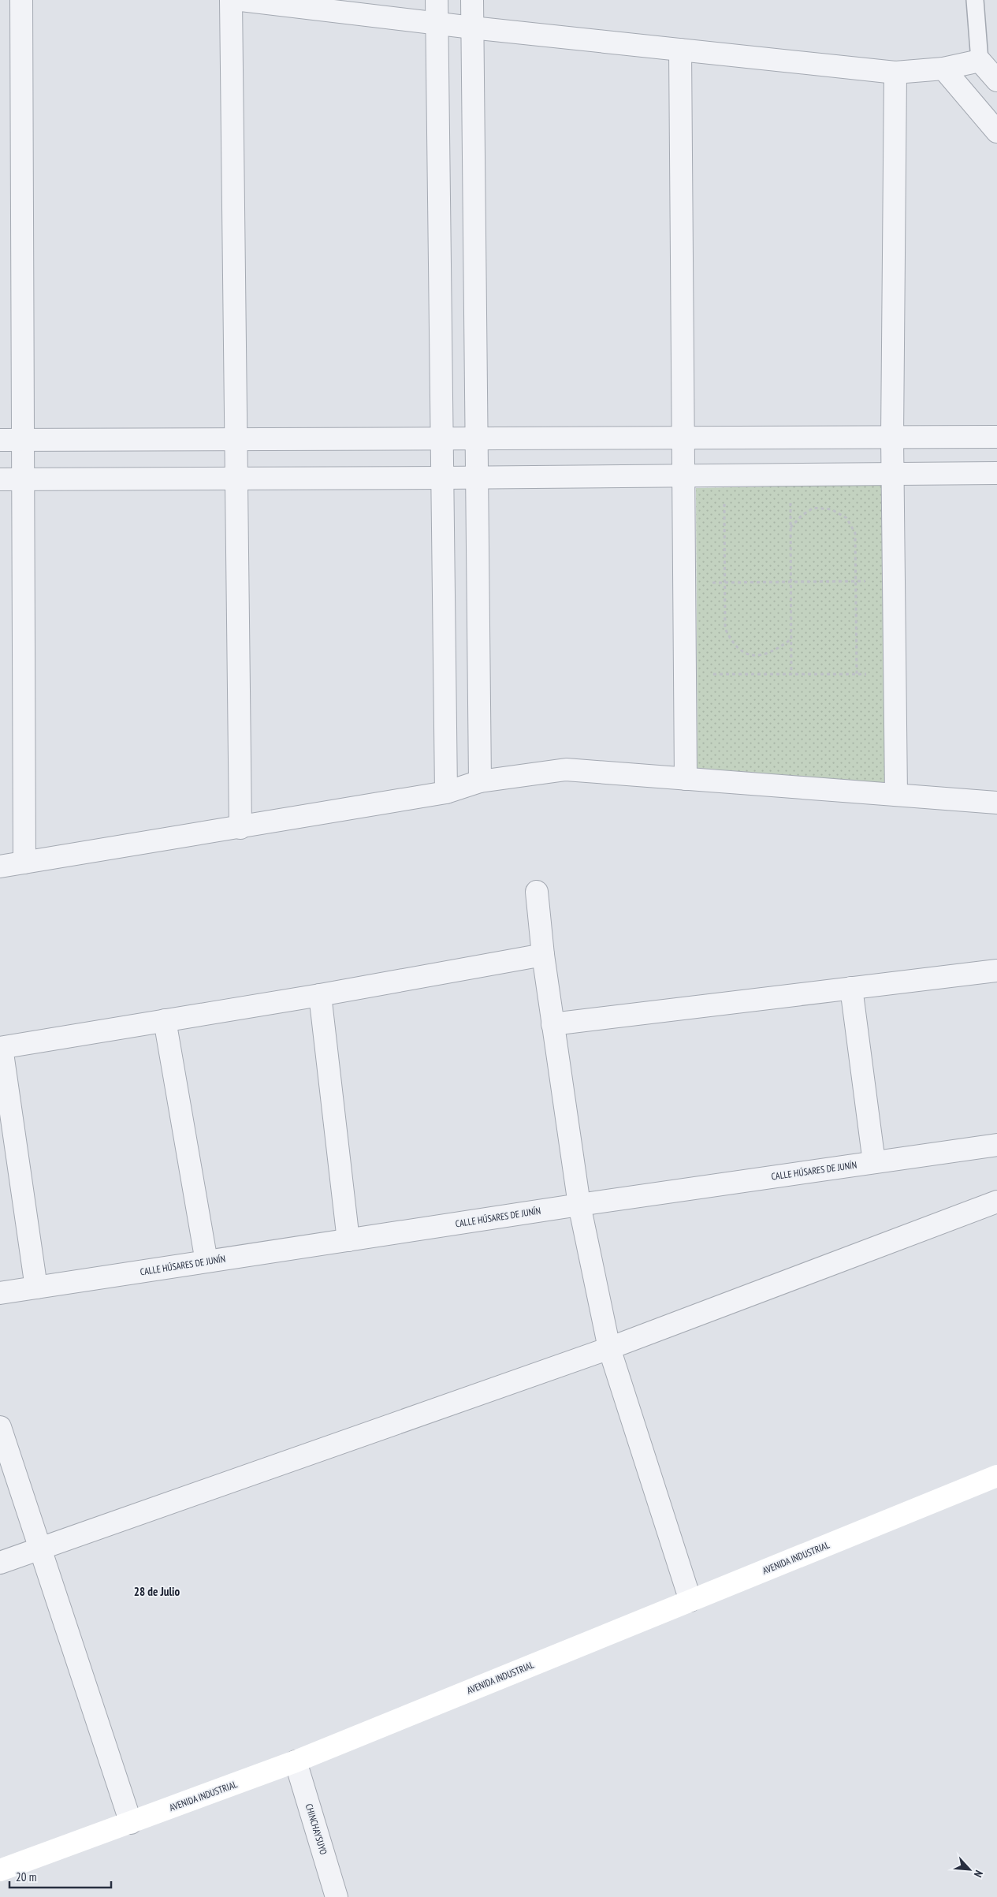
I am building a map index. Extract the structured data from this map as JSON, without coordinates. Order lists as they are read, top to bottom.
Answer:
{
  "streets": {
    "main road": ["AVENIDA INDUSTRIAL"],
    "street": ["CALLE HÚSARES DE JUNÍN", "CHINCHAYSUYO"]
  },
  "crossings": [
    ["AVENIDA INDUSTRIAL", "CHINCHAYSUYO"]
  ],
  "districts": ["28 de Julio"],
  "scale_bar": "20 m",
  "north": "bottom right"
}
